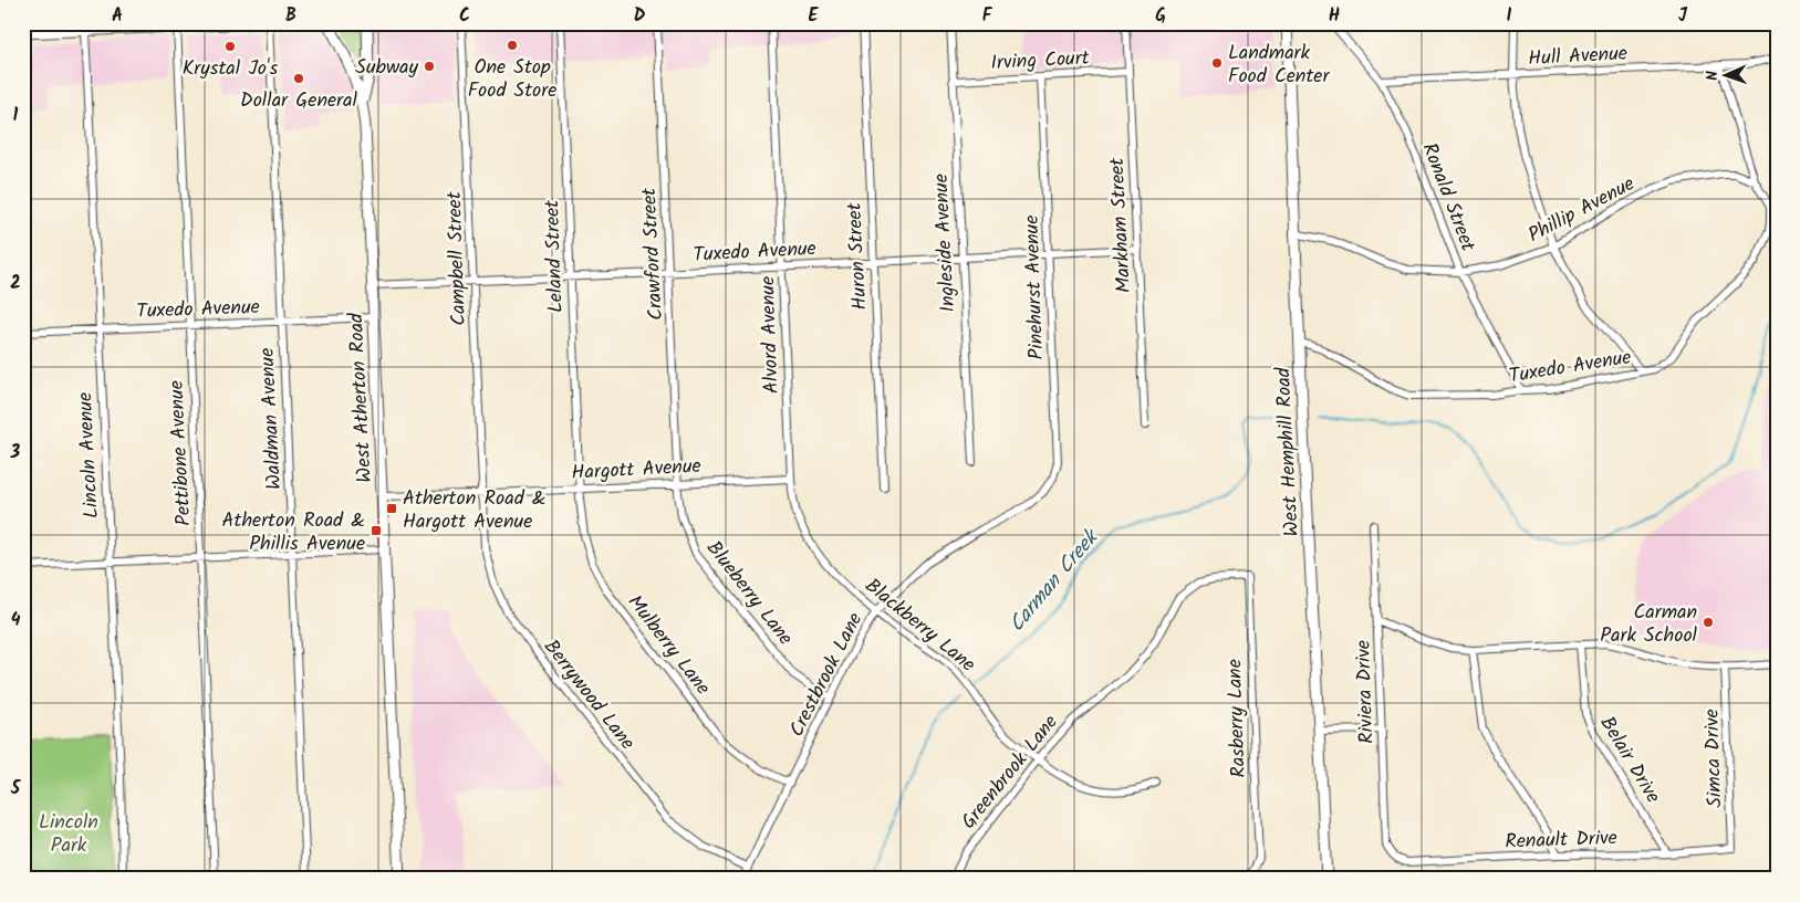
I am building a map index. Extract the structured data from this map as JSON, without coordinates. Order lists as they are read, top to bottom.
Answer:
{
  "streets": {
    "street": [
      "Hull Avenue",
      "Irving Court",
      "Ronald Street",
      "Phillip Avenue",
      "Markham Street",
      "Ingleside Avenue",
      "Tuxedo Avenue",
      "Crawford Street",
      "Leland Street",
      "Huron Street",
      "Campbell Street",
      "Pinehurst Avenue",
      "Alvord Avenue",
      "West Atherton Road",
      "Waldman Avenue",
      "West Hemphill Road",
      "Pettibone Avenue",
      "Lincoln Avenue",
      "Hargott Avenue",
      "Blueberry Lane",
      "Blackberry Lane",
      "Mulberry Lane",
      "Crestbrook Lane",
      "Riviera Drive",
      "Berrywood Lane",
      "Rasberry Lane",
      "Simca Drive",
      "Belair Drive",
      "Greenbrook Lane",
      "Renault Drive"
    ]
  },
  "crossings": [
    ["Hull Avenue", "Ronald Street"],
    ["Irving Court", "Markham Street"],
    ["Irving Court", "Ingleside Avenue"],
    ["Irving Court", "Pinehurst Avenue"],
    ["Ronald Street", "Phillip Avenue"],
    ["Ronald Street", "Tuxedo Avenue"],
    ["Phillip Avenue", "West Hemphill Road"],
    ["Markham Street", "Tuxedo Avenue"],
    ["Ingleside Avenue", "Tuxedo Avenue"],
    ["Tuxedo Avenue", "Crawford Street"],
    ["Tuxedo Avenue", "Leland Street"],
    ["Tuxedo Avenue", "Huron Street"],
    ["Tuxedo Avenue", "Campbell Street"],
    ["Tuxedo Avenue", "Pinehurst Avenue"],
    ["Tuxedo Avenue", "Alvord Avenue"],
    ["Tuxedo Avenue", "West Atherton Road"],
    ["Tuxedo Avenue", "Waldman Avenue"],
    ["Tuxedo Avenue", "West Hemphill Road"],
    ["Tuxedo Avenue", "Pettibone Avenue"],
    ["Tuxedo Avenue", "Lincoln Avenue"],
    ["Crawford Street", "Hargott Avenue"],
    ["Crawford Street", "Blueberry Lane"],
    ["Leland Street", "Hargott Avenue"],
    ["Leland Street", "Mulberry Lane"],
    ["Campbell Street", "Hargott Avenue"],
    ["Campbell Street", "Berrywood Lane"],
    ["Pinehurst Avenue", "Crestbrook Lane"],
    ["Alvord Avenue", "Hargott Avenue"],
    ["Alvord Avenue", "Blackberry Lane"],
    ["West Atherton Road", "Hargott Avenue"],
    ["Hargott Avenue", "Blueberry Lane"],
    ["Hargott Avenue", "Blackberry Lane"],
    ["Hargott Avenue", "Mulberry Lane"],
    ["Hargott Avenue", "Berrywood Lane"],
    ["Blueberry Lane", "Crestbrook Lane"],
    ["Blackberry Lane", "Crestbrook Lane"],
    ["Blackberry Lane", "Greenbrook Lane"],
    ["Mulberry Lane", "Crestbrook Lane"],
    ["Crestbrook Lane", "Berrywood Lane"],
    ["Riviera Drive", "Renault Drive"],
    ["Rasberry Lane", "Greenbrook Lane"],
    ["Simca Drive", "Renault Drive"],
    ["Belair Drive", "Renault Drive"]
  ],
  "water": ["Carman Creek"],
  "parks": ["Lincoln Park"],
  "places": {
    "other": [
      "One Stop Food Store",
      "Krystal Jo's",
      "Landmark Food Center",
      "Subway",
      "Dollar General",
      "Carman Park School"
    ],
    "transit": ["Atherton Road & Hargott Avenue", "Atherton Road & Phillis Avenue"]
  },
  "north": "left",
  "grid": {
    "columns": [
      "A",
      "B",
      "C",
      "D",
      "E",
      "F",
      "G",
      "H",
      "I",
      "J"
    ],
    "rows": [
      "1",
      "2",
      "3",
      "4",
      "5"
    ]
  }
}
